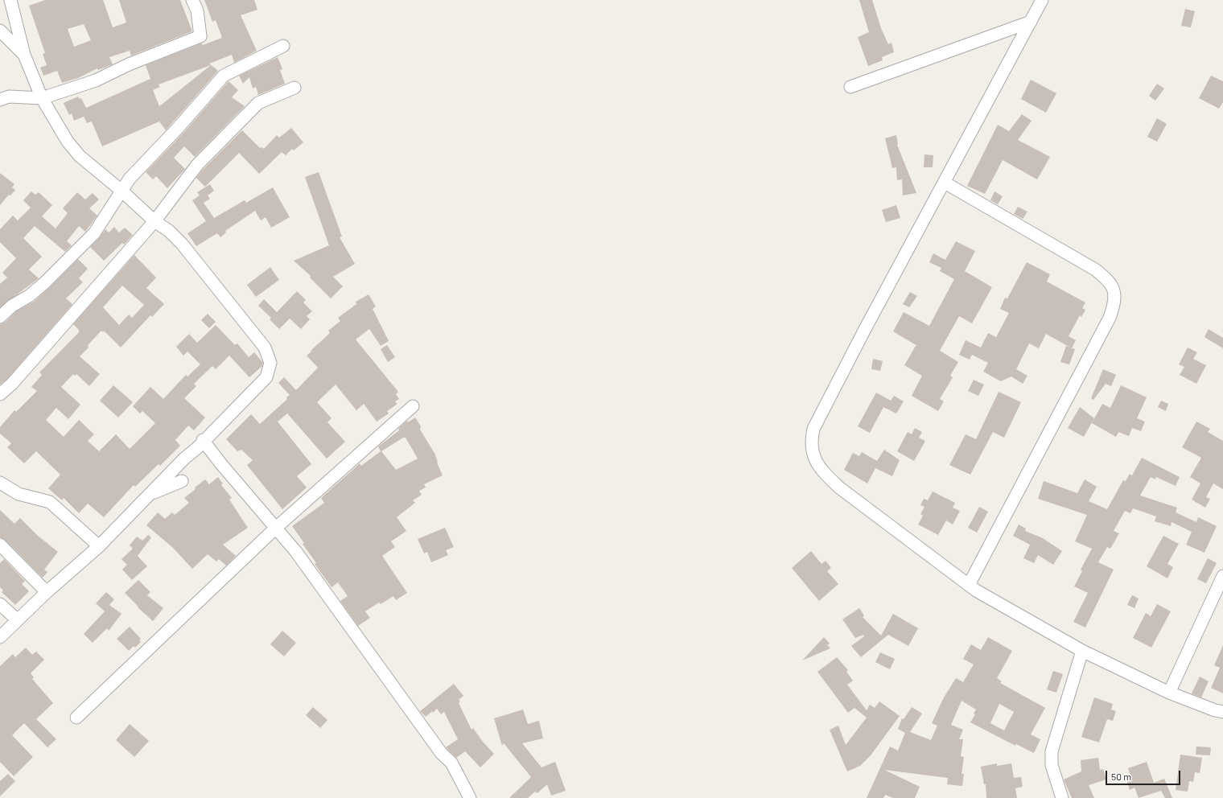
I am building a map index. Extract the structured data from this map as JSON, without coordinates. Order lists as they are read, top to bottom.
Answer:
{
  "scale_bar": "50 m"
}
